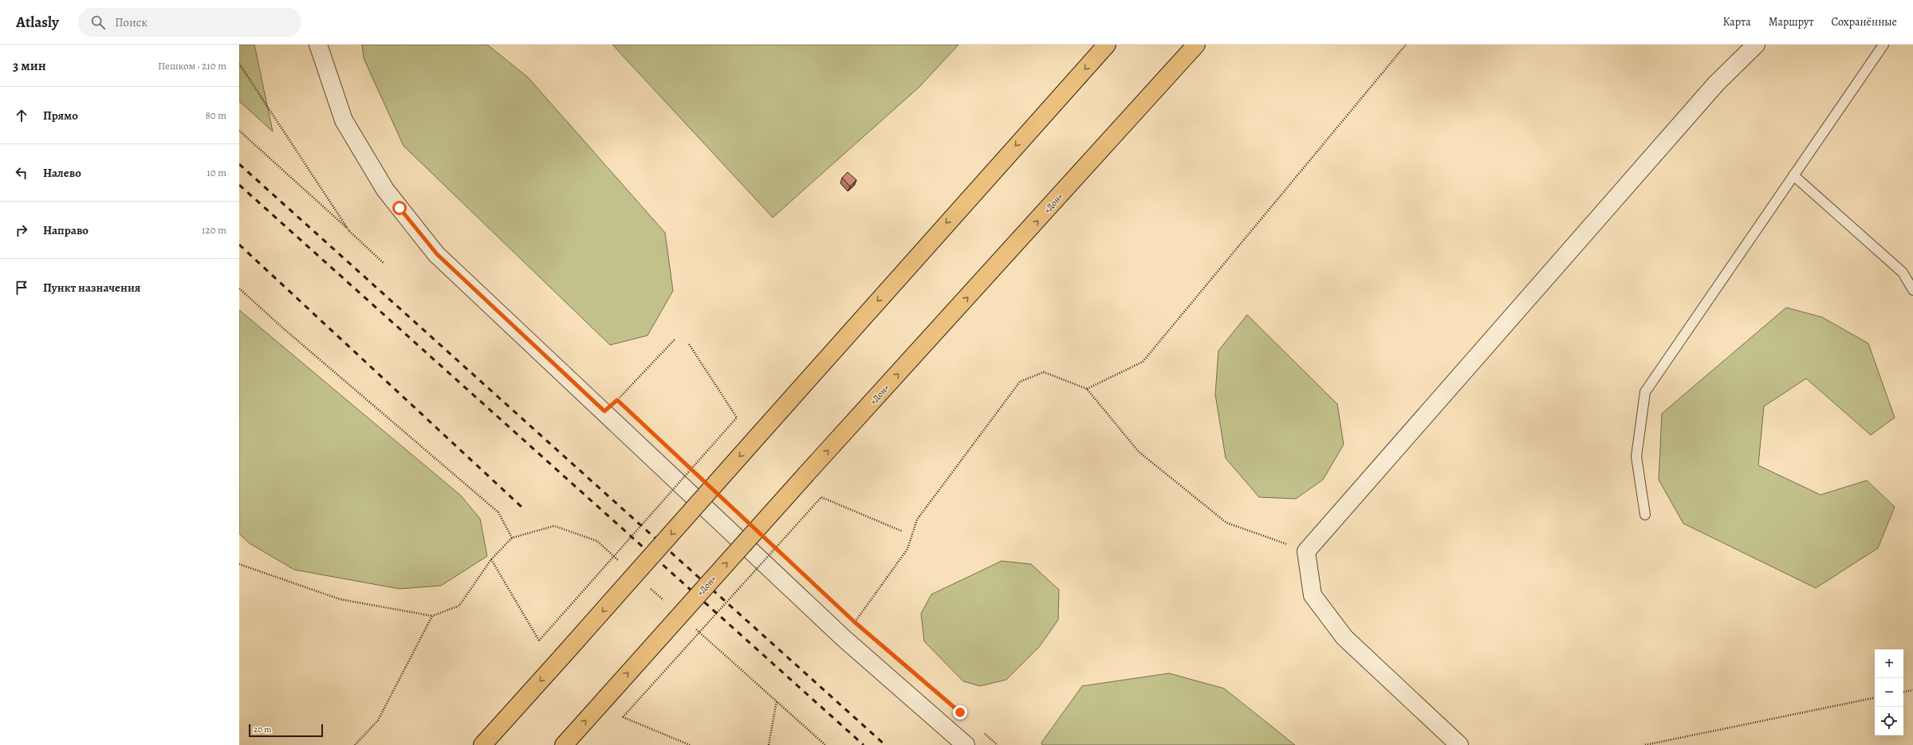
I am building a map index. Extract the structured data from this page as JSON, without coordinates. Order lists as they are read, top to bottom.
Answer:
{
  "streets": {
    "highway": ["«Дон»"]
  },
  "scale_bar": "20 m",
  "page": {
    "header": "Atlasly",
    "search": "Поиск",
    "nav": ["Карта", "Маршрут", "Сохранённые"],
    "heading": ["3 мин", "Пешком · 210 m"],
    "list": [
      ["Прямо", "80 m"],
      ["Налево", "10 m"],
      ["Направо", "120 m"],
      "Пункт назначения"
    ],
    "map_buttons": ["+", "−"],
    "scale": "20 m"
  }
}
